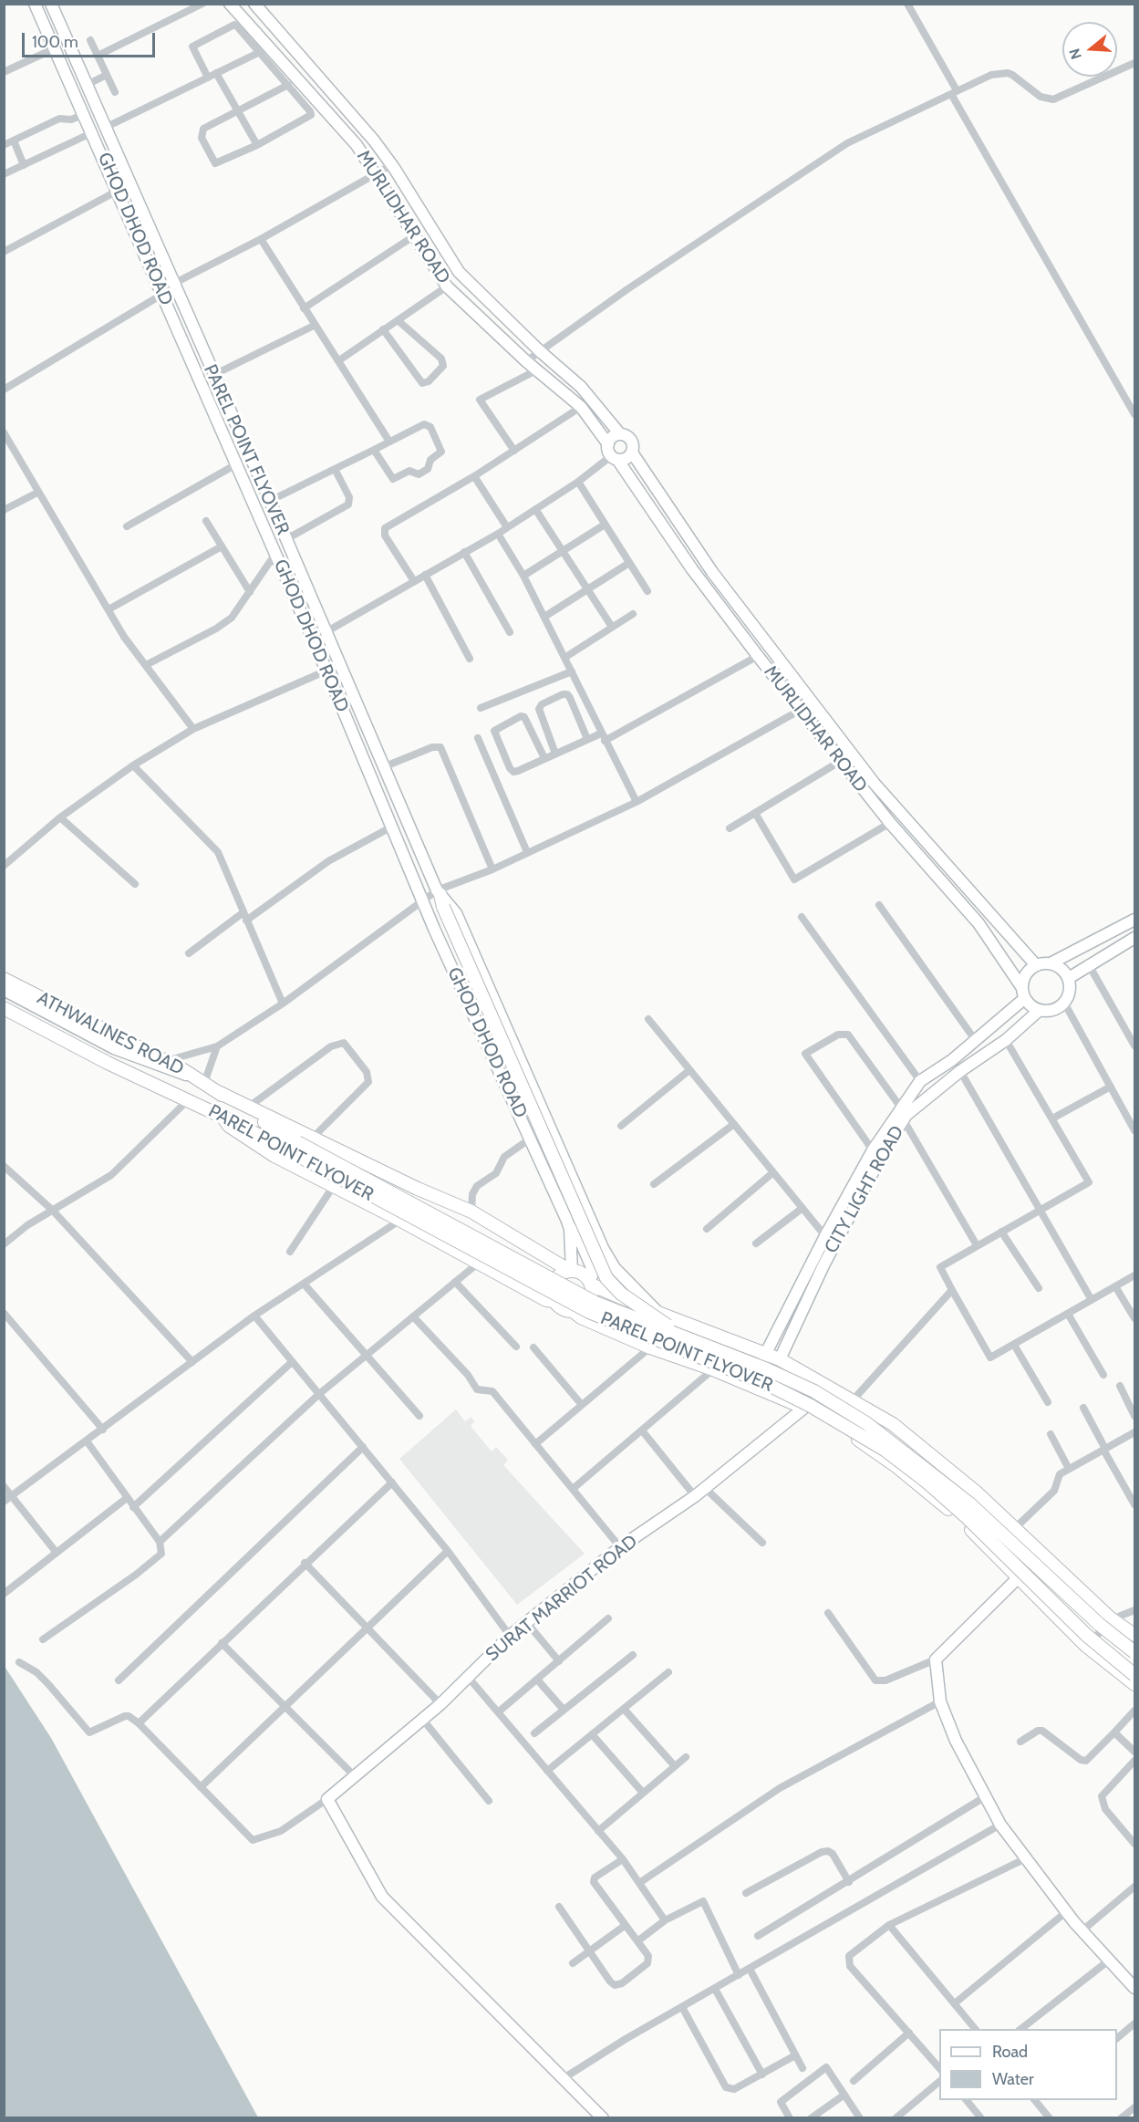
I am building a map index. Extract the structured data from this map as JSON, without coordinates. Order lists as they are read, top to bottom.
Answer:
{
  "streets": {
    "main road": [
      "MURLIDHAR ROAD",
      "GHOD DHOD ROAD",
      "PAREL POINT FLYOVER",
      "ATHWALINES ROAD",
      "CITY LIGHT ROAD",
      "SURAT MARRIOT ROAD"
    ]
  },
  "crossings": [
    ["MURLIDHAR ROAD", "CITY LIGHT ROAD"],
    ["GHOD DHOD ROAD", "PAREL POINT FLYOVER"],
    ["PAREL POINT FLYOVER", "ATHWALINES ROAD"]
  ],
  "legend": ["Road", "Water"],
  "scale_bar": "100 m",
  "north": "left"
}
